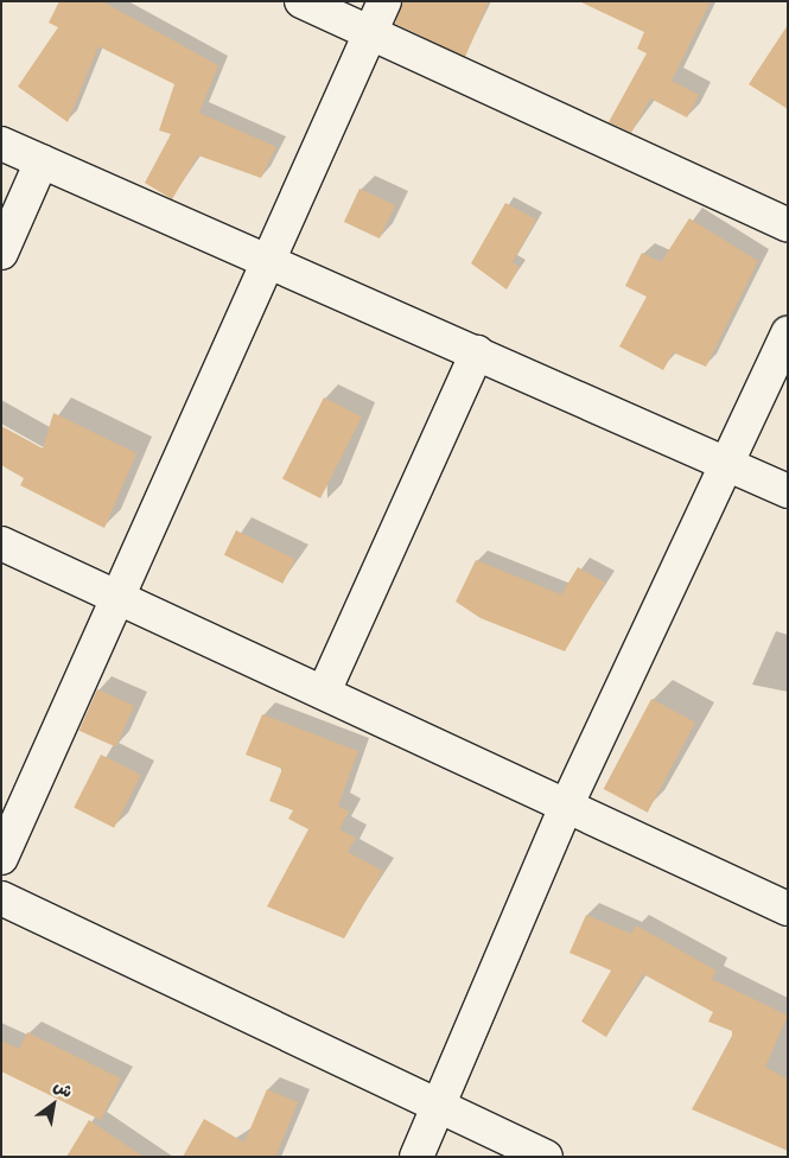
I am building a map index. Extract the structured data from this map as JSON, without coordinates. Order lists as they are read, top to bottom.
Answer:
{
  "north": "top right"
}
